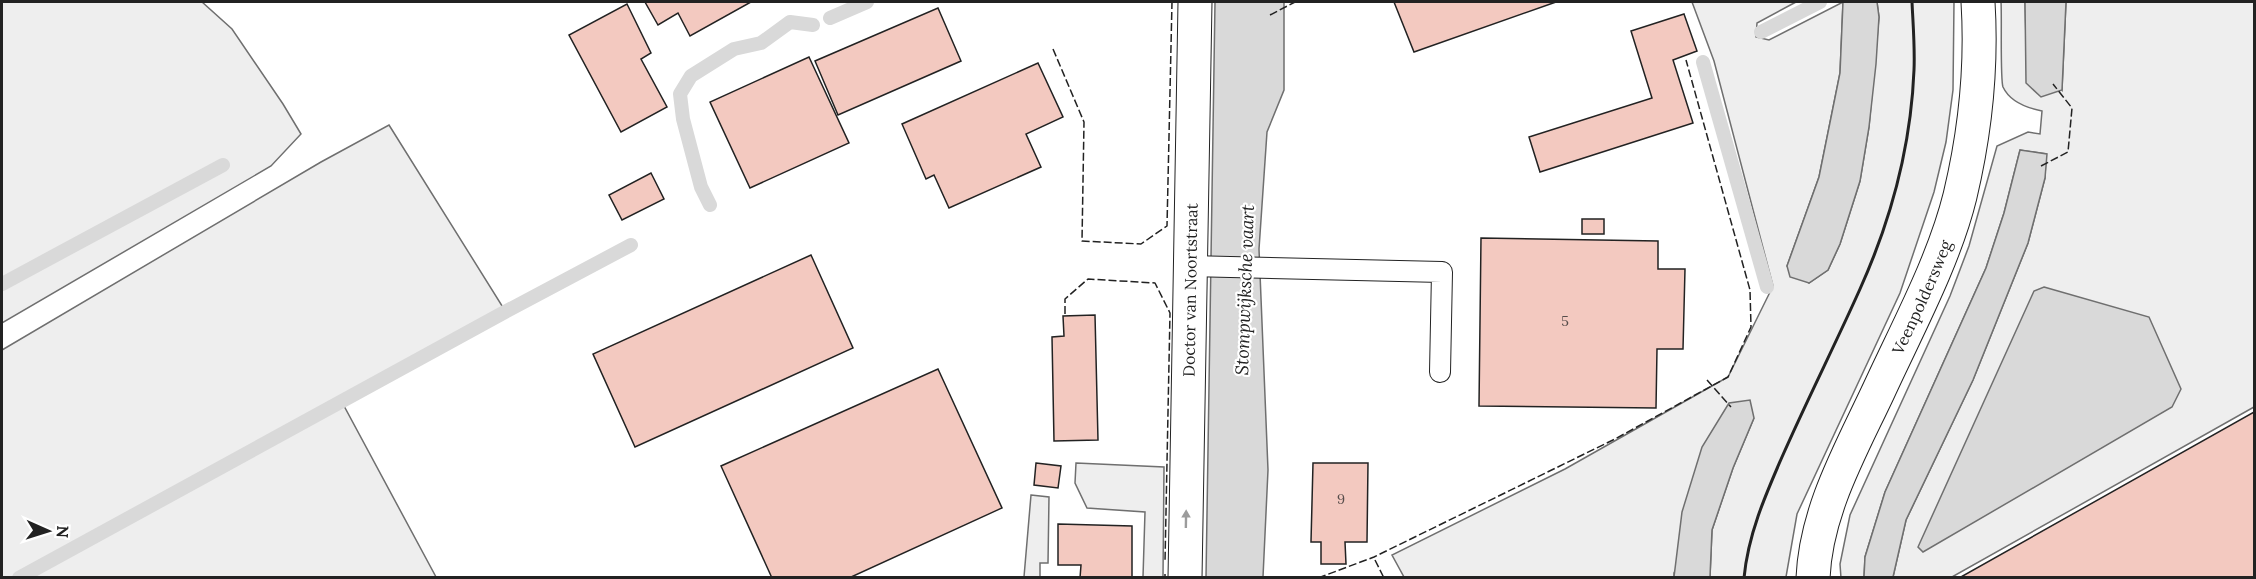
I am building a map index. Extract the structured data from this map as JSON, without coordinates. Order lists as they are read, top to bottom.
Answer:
{
  "streets": {
    "street": ["Doctor van Noortstraat", "Veenpoldersweg"]
  },
  "one_way": ["Doctor van Noortstraat"],
  "water": ["Stompwijksche vaart"],
  "house_numbers": ["5", "9"],
  "north": "right"
}
